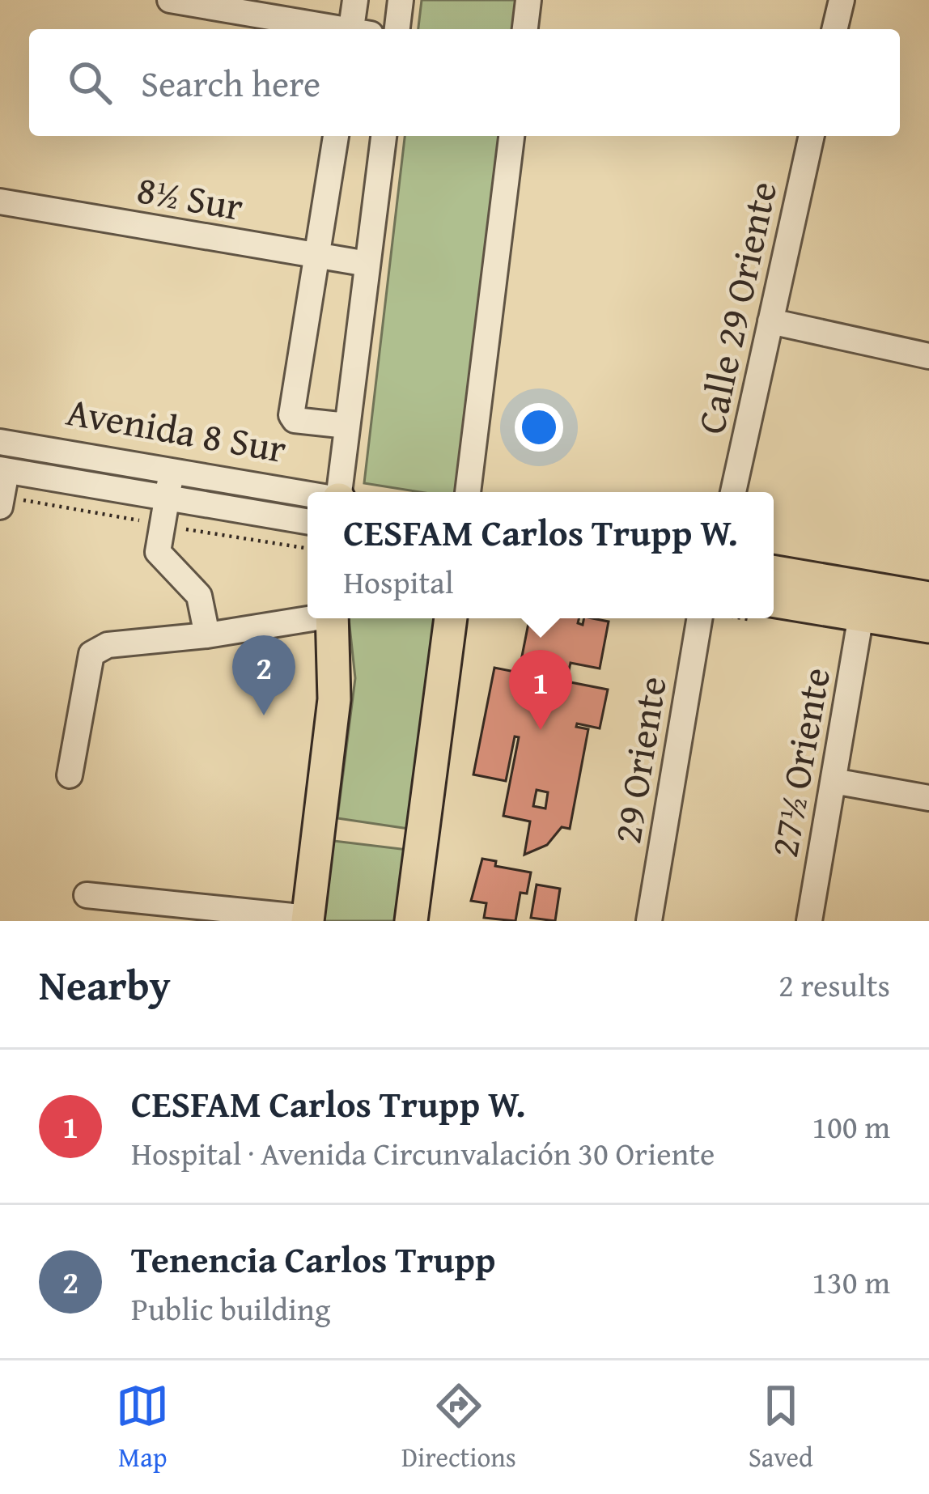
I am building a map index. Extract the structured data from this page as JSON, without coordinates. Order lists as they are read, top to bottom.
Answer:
{
  "streets": {
    "street": [
      "8½ Sur",
      "Calle 29 Oriente",
      "Avenida 8 Sur",
      "29 Oriente",
      "27½ Oriente"
    ]
  },
  "page": {
    "search": "Search here",
    "popup": ["CESFAM Carlos Trupp W.", "Hospital"],
    "pins": ["2", "1"],
    "heading": ["Nearby", "2 results"],
    "list": [
      {
        "mark": "1",
        "name": "CESFAM Carlos Trupp W.",
        "note": "Hospital · Avenida Circunvalación 30 Oriente",
        "value": "100 m"
      },
      {
        "mark": "2",
        "name": "Tenencia Carlos Trupp",
        "note": "Public building",
        "value": "130 m"
      }
    ],
    "nav": ["Map", "Directions", "Saved"]
  }
}
